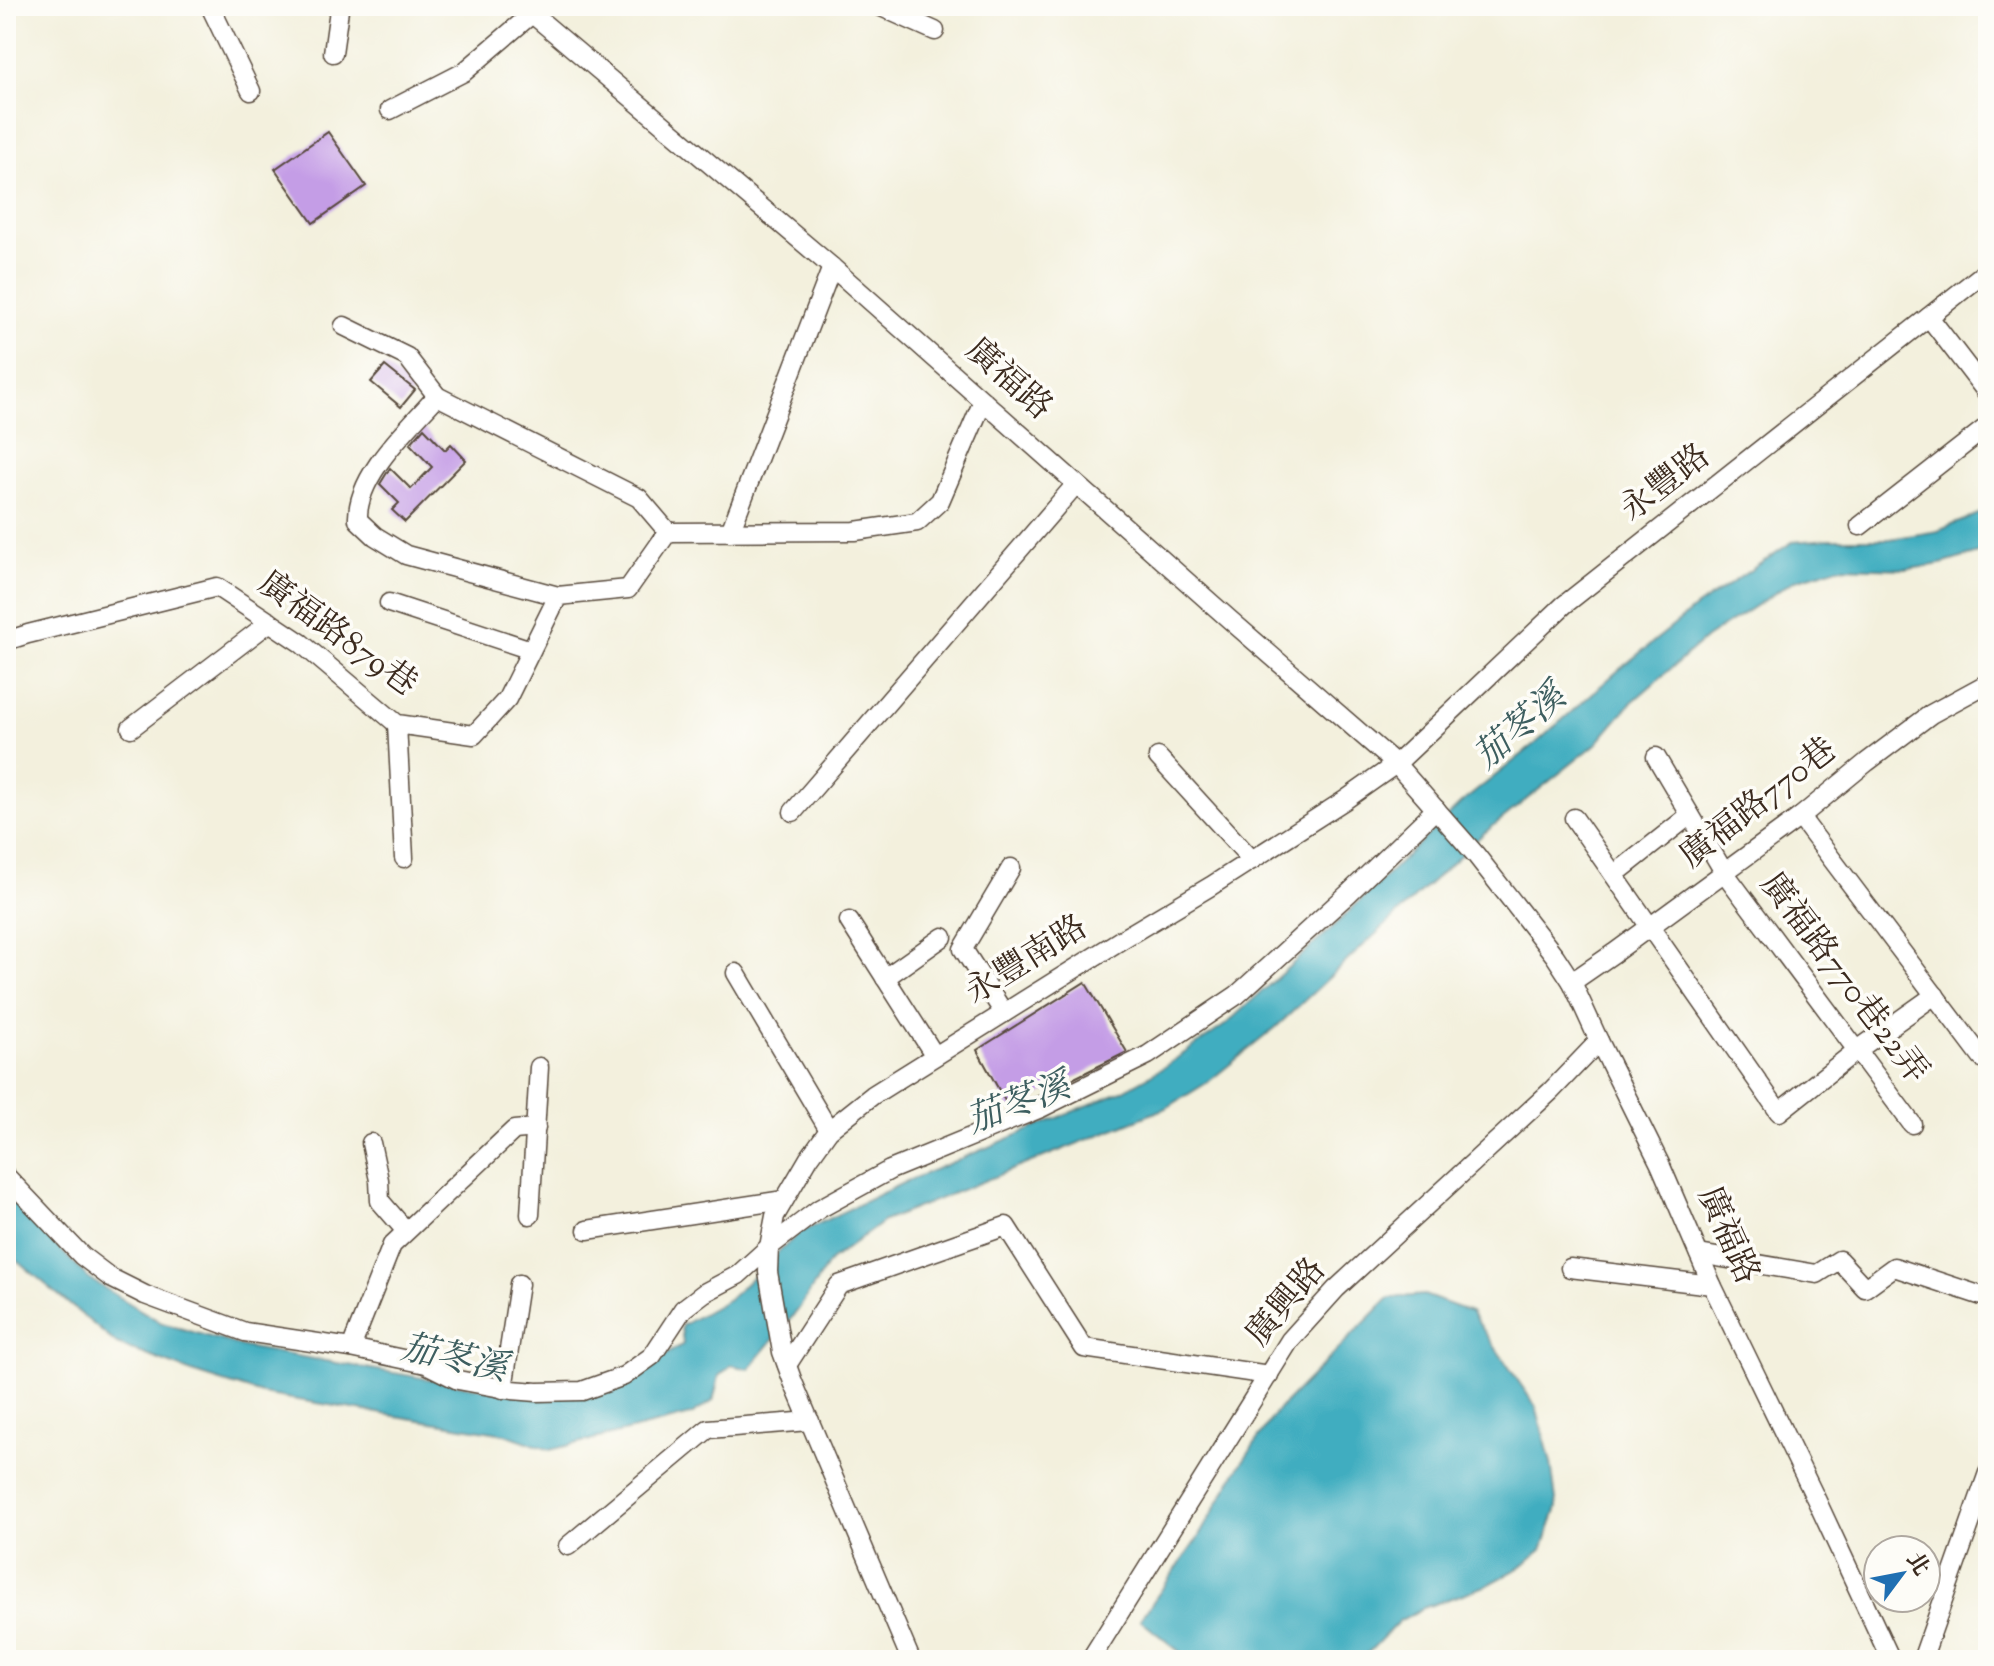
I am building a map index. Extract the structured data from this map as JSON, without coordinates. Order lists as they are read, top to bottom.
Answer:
{
  "streets": {
    "street": [
      "廣福路",
      "永豐路",
      "廣福路879巷",
      "廣福路770巷",
      "永豐南路",
      "廣福路770巷22弄",
      "廣興路"
    ]
  },
  "crossings": [
    ["廣福路", "永豐路"],
    ["廣福路", "廣福路770巷"],
    ["廣福路", "永豐南路"],
    ["廣福路", "廣興路"],
    ["永豐路", "永豐南路"],
    ["廣福路770巷", "廣福路770巷22弄"]
  ],
  "water": ["茄苳溪"],
  "north": "top right"
}
